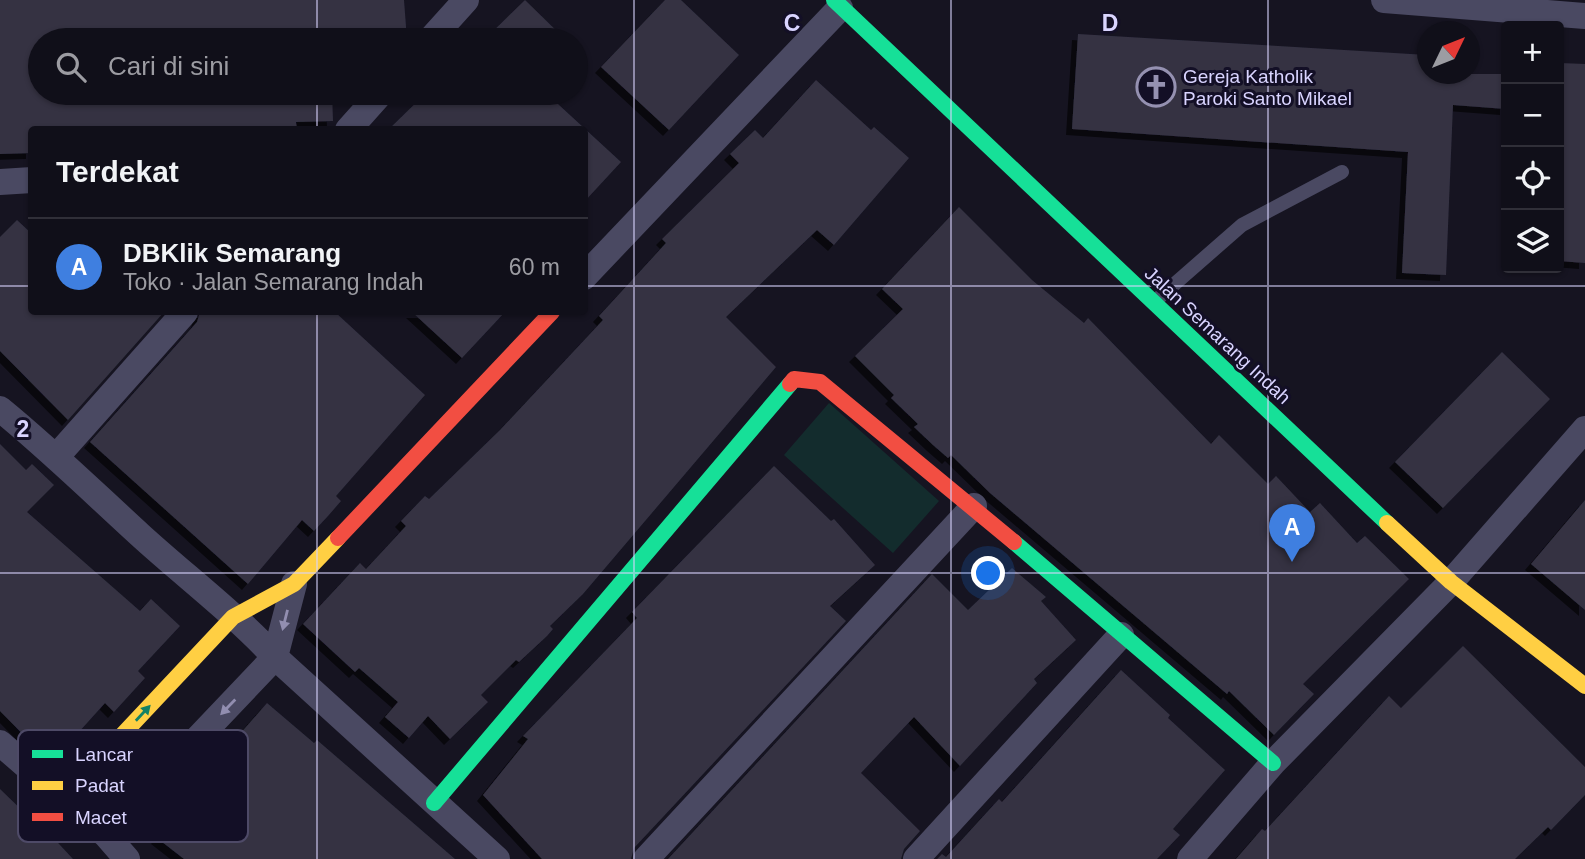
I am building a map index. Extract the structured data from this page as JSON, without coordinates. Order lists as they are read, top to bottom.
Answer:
{
  "streets": {
    "street": ["Jalan Semarang Indah"]
  },
  "places": {
    "church": ["Gereja Katholik Paroki Santo Mikael"]
  },
  "legend": ["Lancar", "Padat", "Macet"],
  "north": "top right",
  "page": {
    "map_buttons": ["+", "−"],
    "search": "Cari di sini",
    "heading": "Terdekat",
    "list": [
      {
        "mark": "A",
        "name": "DBKlik Semarang",
        "note": "Toko · Jalan Semarang Indah",
        "value": "60 m"
      }
    ],
    "pins": "A"
  },
  "grid": {
    "columns": ["C", "D"],
    "rows": ["2"]
  }
}
